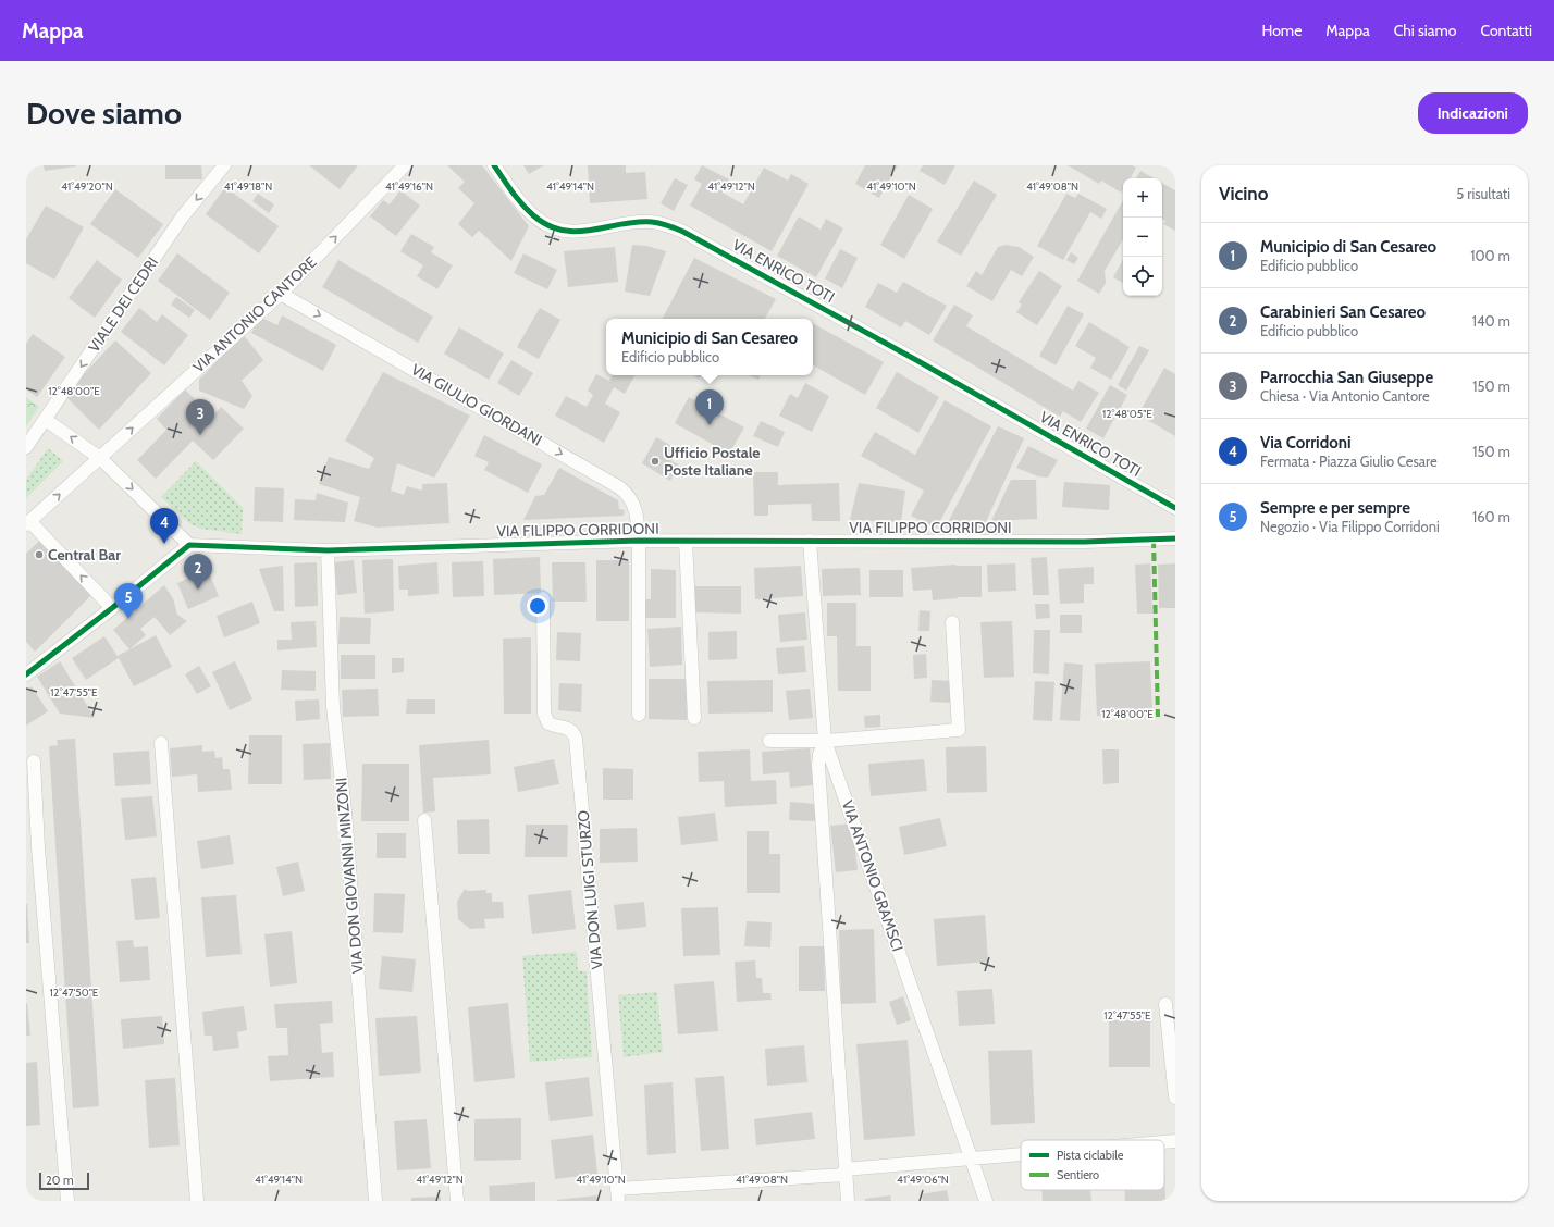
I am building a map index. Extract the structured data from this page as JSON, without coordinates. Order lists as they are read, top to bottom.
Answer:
{
  "streets": {
    "street": [
      "VIA ENRICO TOTI",
      "VIALE DEI CEDRI",
      "VIA ANTONIO CANTORE",
      "VIA GIULIO GIORDANI",
      "VIA FILIPPO CORRIDONI",
      "VIA DON GIOVANNI MINZONI",
      "VIA ANTONIO GRAMSCI",
      "VIA DON LUIGI STURZO"
    ]
  },
  "crossings": [
    ["VIA ANTONIO CANTORE", "VIA GIULIO GIORDANI"],
    ["VIA GIULIO GIORDANI", "VIA FILIPPO CORRIDONI"],
    ["VIA FILIPPO CORRIDONI", "VIA DON GIOVANNI MINZONI"],
    ["VIA FILIPPO CORRIDONI", "VIA ANTONIO GRAMSCI"]
  ],
  "one_way": ["VIALE DEI CEDRI", "VIA ANTONIO CANTORE", "VIA GIULIO GIORDANI"],
  "places": ["Ufficio Postale Poste Italiane", "Central Bar"],
  "legend": ["Pista ciclabile", "Sentiero"],
  "scale_bar": "20 m",
  "page": {
    "header": "Mappa",
    "nav": [
      "Home",
      "Mappa",
      "Chi siamo",
      "Contatti"
    ],
    "buttons": "Indicazioni",
    "title": "Dove siamo",
    "heading": ["Vicino", "5 risultati"],
    "map_buttons": ["+", "−"],
    "list": [
      {
        "mark": "1",
        "name": "Municipio di San Cesareo",
        "note": "Edificio pubblico",
        "value": "100 m"
      },
      {
        "mark": "2",
        "name": "Carabinieri San Cesareo",
        "note": "Edificio pubblico",
        "value": "140 m"
      },
      {
        "mark": "3",
        "name": "Parrocchia San Giuseppe",
        "note": "Chiesa · Via Antonio Cantore",
        "value": "150 m"
      },
      {
        "mark": "4",
        "name": "Via Corridoni",
        "note": "Fermata · Piazza Giulio Cesare",
        "value": "150 m"
      },
      {
        "mark": "5",
        "name": "Sempre e per sempre",
        "note": "Negozio · Via Filippo Corridoni",
        "value": "160 m"
      }
    ],
    "popup": ["Municipio di San Cesareo", "Edificio pubblico"],
    "pins": [
      "1",
      "3",
      "4",
      "2",
      "5"
    ],
    "scale": "20 m"
  },
  "coordinates": [
    "41°49'20\"N",
    "41°49'18\"N",
    "41°49'16\"N",
    "41°49'14\"N",
    "41°49'12\"N",
    "41°49'10\"N",
    "41°49'08\"N",
    "12°48'00\"E",
    "12°48'05\"E",
    "12°47'55\"E",
    "12°47'50\"E",
    "41°49'06\"N"
  ]
}
